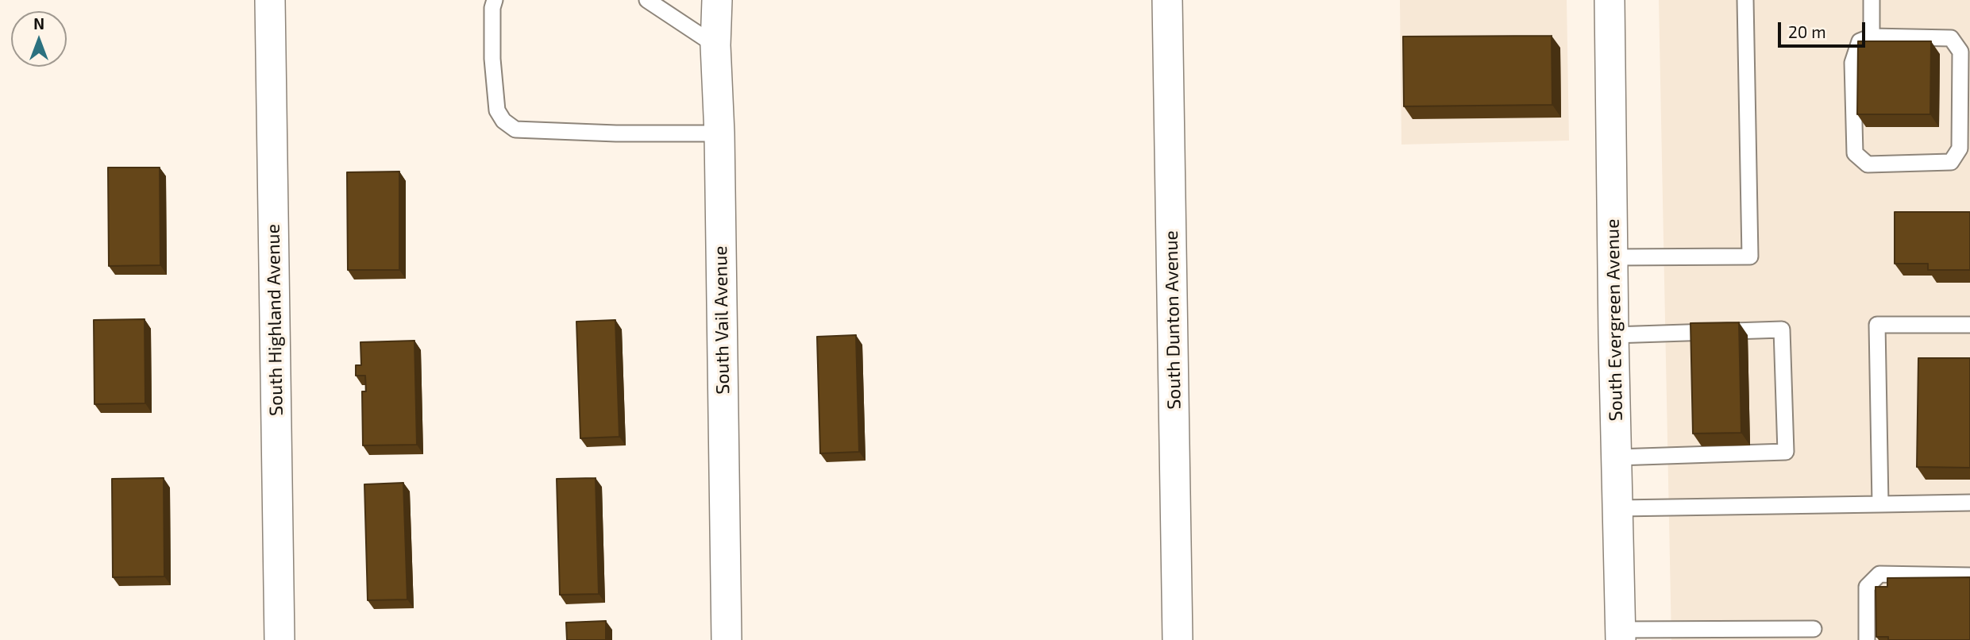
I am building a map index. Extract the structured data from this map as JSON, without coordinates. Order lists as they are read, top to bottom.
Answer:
{
  "streets": {
    "street": [
      "South Highland Avenue",
      "South Vail Avenue",
      "South Dunton Avenue",
      "South Evergreen Avenue"
    ]
  },
  "scale_bar": "20 m",
  "north": "top"
}
